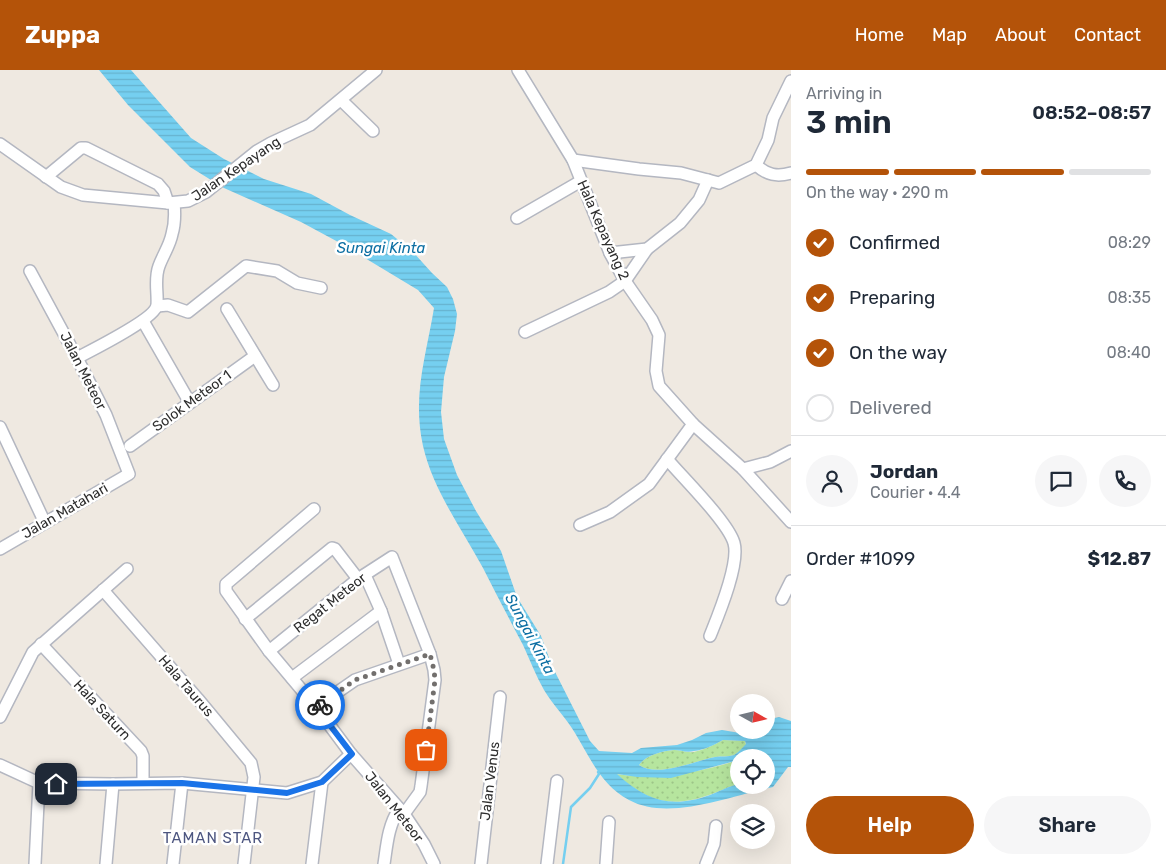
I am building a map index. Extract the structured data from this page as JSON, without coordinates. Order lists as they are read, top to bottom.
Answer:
{
  "streets": {
    "street": [
      "Jalan Kepayang",
      "Hala Kepayang 2",
      "Jalan Meteor",
      "Solok Meteor 1",
      "Jalan Matahari",
      "Regat Meteor",
      "Hala Taurus",
      "Hala Saturn",
      "Jalan Venus"
    ]
  },
  "crossings": [
    ["Jalan Meteor", "Jalan Matahari"],
    ["Jalan Meteor", "Regat Meteor"]
  ],
  "districts": ["TAMAN STAR"],
  "water": ["Sungai Kinta"],
  "north": "right",
  "page": {
    "header": "Zuppa",
    "nav": [
      "Home",
      "Map",
      "About",
      "Contact"
    ],
    "heading": ["3 min", "Arriving in", "08:52–08:57"],
    "panel": [
      "Jordan",
      "Courier · 4.4",
      "Order #1099",
      "$12.87"
    ],
    "bar": "On the way · 290 m",
    "list": [
      ["Confirmed", "08:29"],
      ["Preparing", "08:35"],
      ["On the way", "08:40"],
      "Delivered"
    ],
    "buttons": ["Help", "Share"]
  }
}
